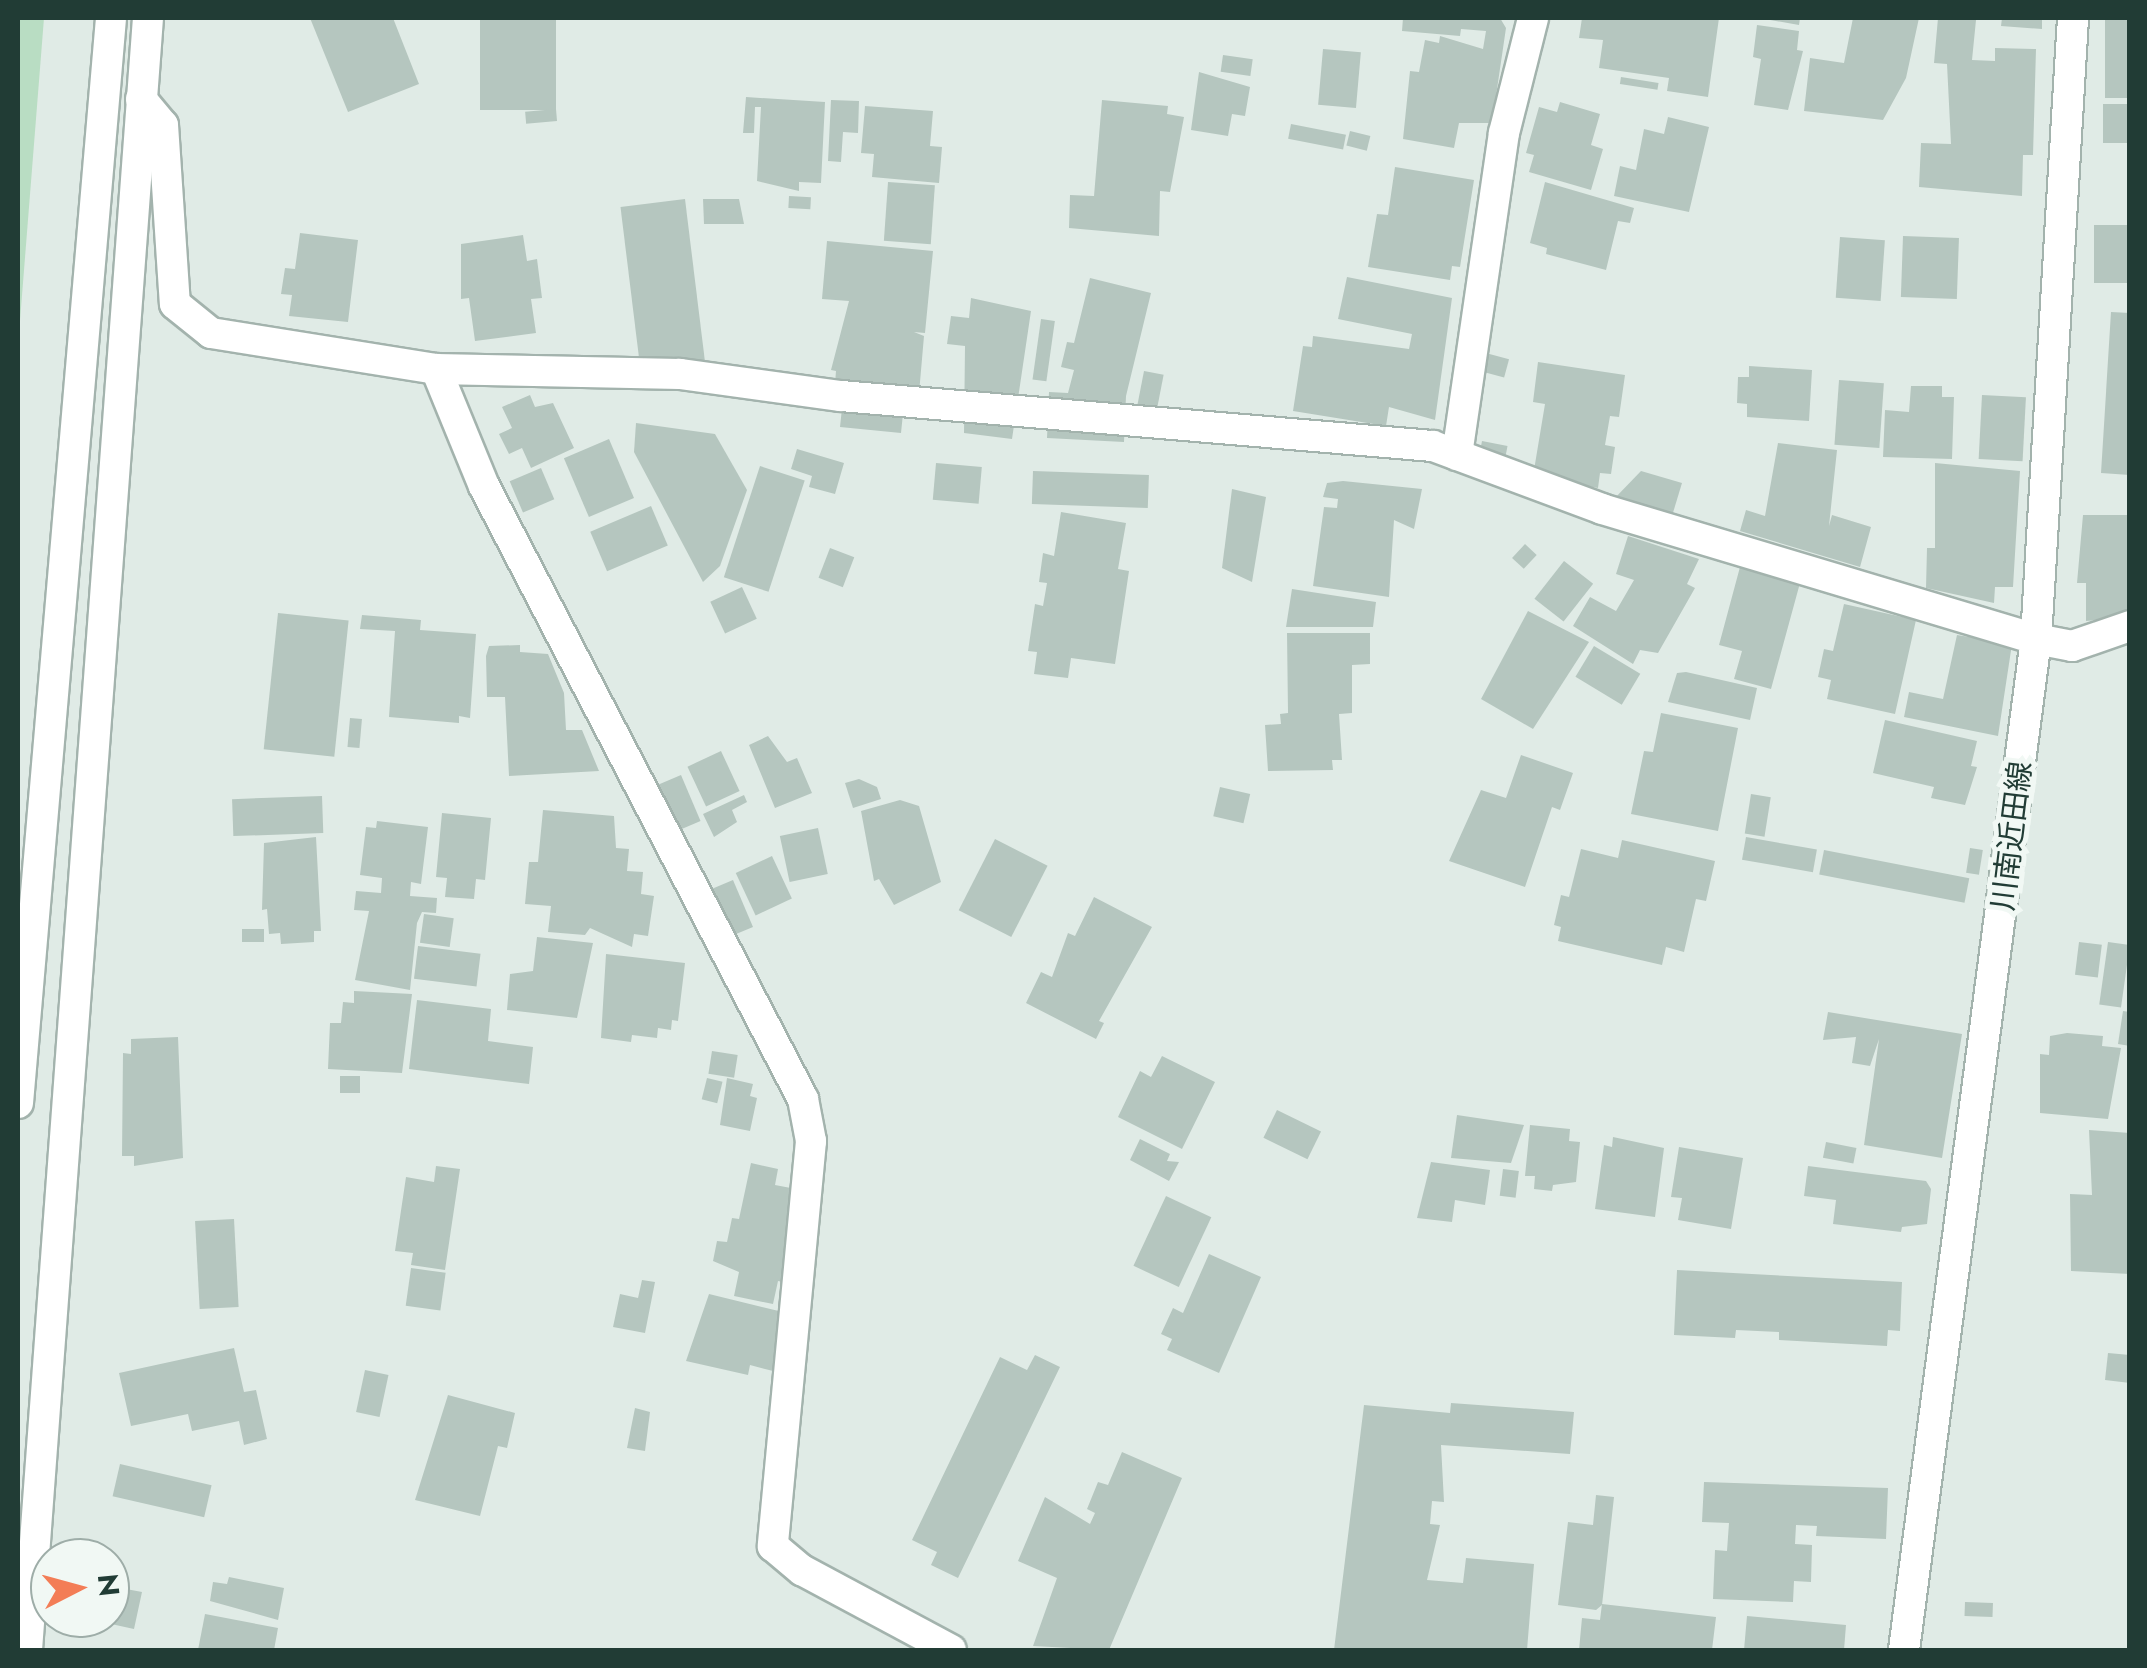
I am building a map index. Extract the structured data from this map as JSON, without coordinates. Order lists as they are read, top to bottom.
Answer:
{
  "streets": {
    "street": ["川南近田線"]
  },
  "north": "right"
}
